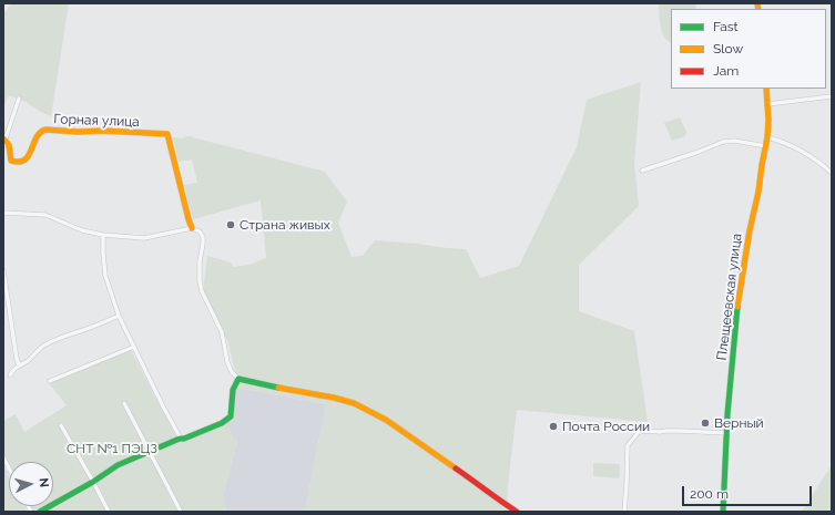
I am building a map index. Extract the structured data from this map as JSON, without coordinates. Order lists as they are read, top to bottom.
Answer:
{
  "streets": {
    "street": ["Горная улица", "Плещеевская улица"]
  },
  "parks": ["СНТ №1 ПЭЦЗ"],
  "places": ["Страна живых", "Верный", "Почта России"],
  "legend": ["Fast", "Slow", "Jam"],
  "scale_bar": "200 m",
  "north": "right"
}
